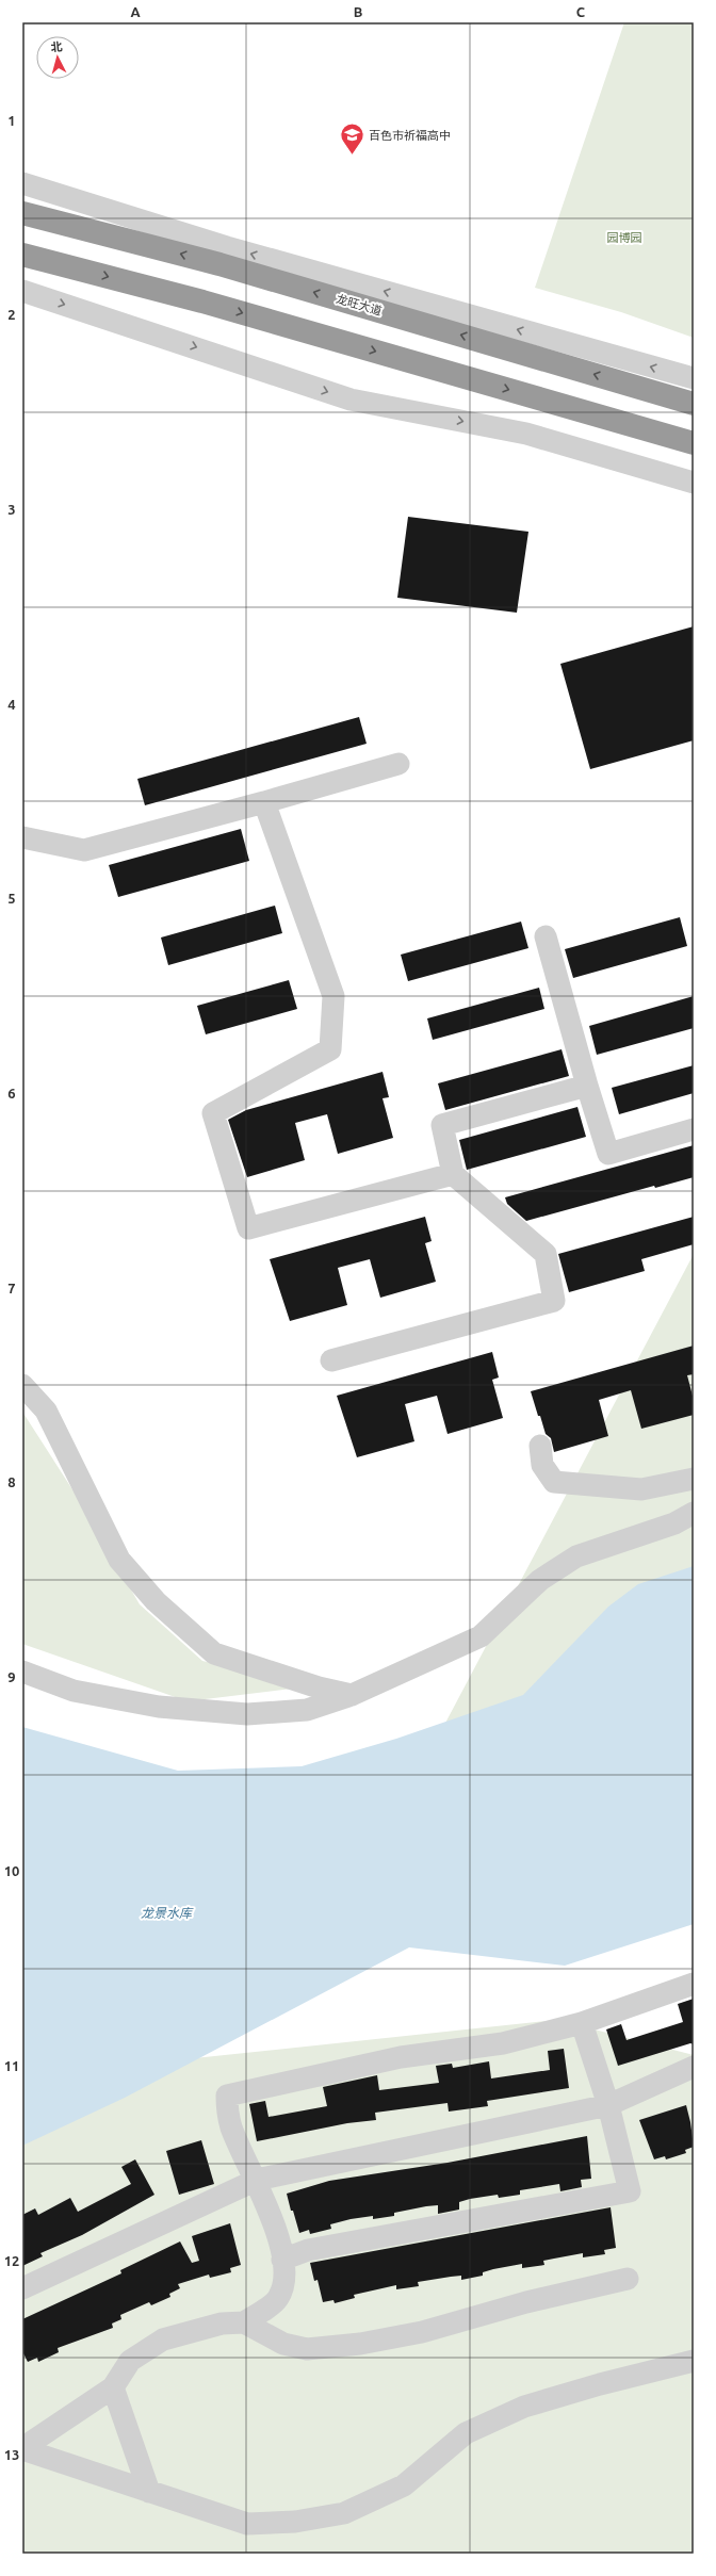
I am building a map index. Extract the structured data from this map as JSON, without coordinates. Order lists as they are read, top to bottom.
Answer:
{
  "streets": {
    "highway": ["龙旺大道"]
  },
  "water": ["龙景水库"],
  "parks": ["园博园"],
  "places": {
    "school or university": ["百色市祈福高中"]
  },
  "north": "top",
  "grid": {
    "columns": ["A", "B", "C"],
    "rows": [
      "1",
      "2",
      "3",
      "4",
      "5",
      "6",
      "7",
      "8",
      "9",
      "10",
      "11",
      "12",
      "13"
    ]
  }
}
